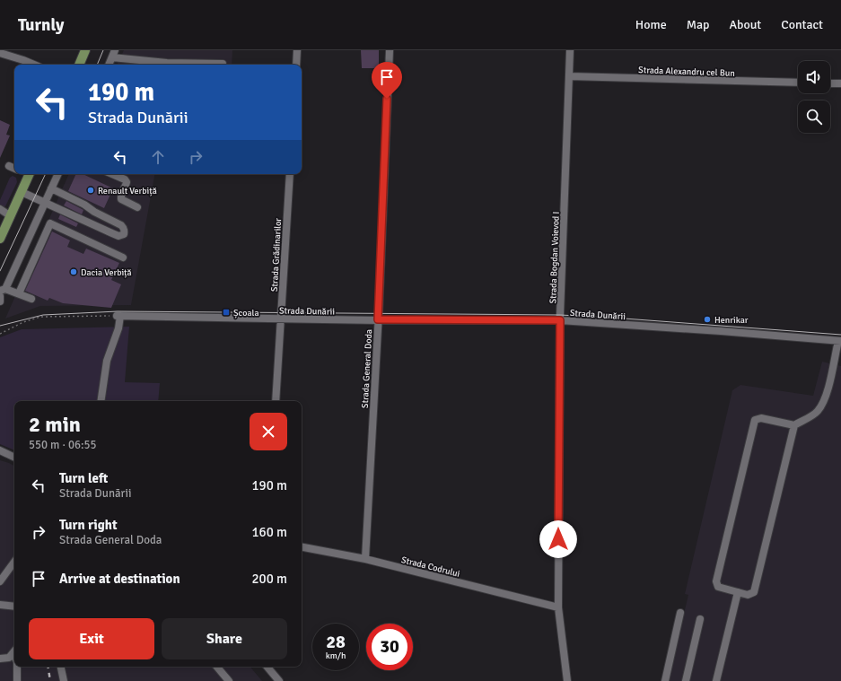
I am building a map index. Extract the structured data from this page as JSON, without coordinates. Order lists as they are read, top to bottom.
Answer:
{
  "streets": {
    "street": [
      "Strada Alexandru cel Bun",
      "Strada Grădinarilor",
      "Strada Bogdan Voievod I",
      "Strada Dunării",
      "Strada General Doda",
      "Strada Codrului"
    ]
  },
  "crossings": [
    ["Strada Alexandru cel Bun", "Strada Bogdan Voievod I"],
    ["Strada Grădinarilor", "Strada Dunării"],
    ["Strada Bogdan Voievod I", "Strada Dunării"],
    ["Strada Bogdan Voievod I", "Strada Codrului"],
    ["Strada Dunării", "Strada General Doda"],
    ["Strada General Doda", "Strada Codrului"]
  ],
  "places": {
    "other": ["Renault Verbiță", "Dacia Verbiță", "Henrikar"],
    "transit": ["Școala"]
  },
  "page": {
    "header": "Turnly",
    "nav": [
      "Home",
      "Map",
      "About",
      "Contact"
    ],
    "turn": ["190 m", "Strada Dunării"],
    "heading": ["2 min", "550 m · 06:55"],
    "list": [
      {
        "name": "Turn left",
        "note": "Strada Dunării",
        "value": "190 m"
      },
      {
        "name": "Turn right",
        "note": "Strada General Doda",
        "value": "160 m"
      },
      {
        "name": "Arrive at destination",
        "value": "200 m"
      }
    ],
    "buttons": ["Exit", "Share"],
    "speed": "28 km/h",
    "limit": "30"
  }
}
